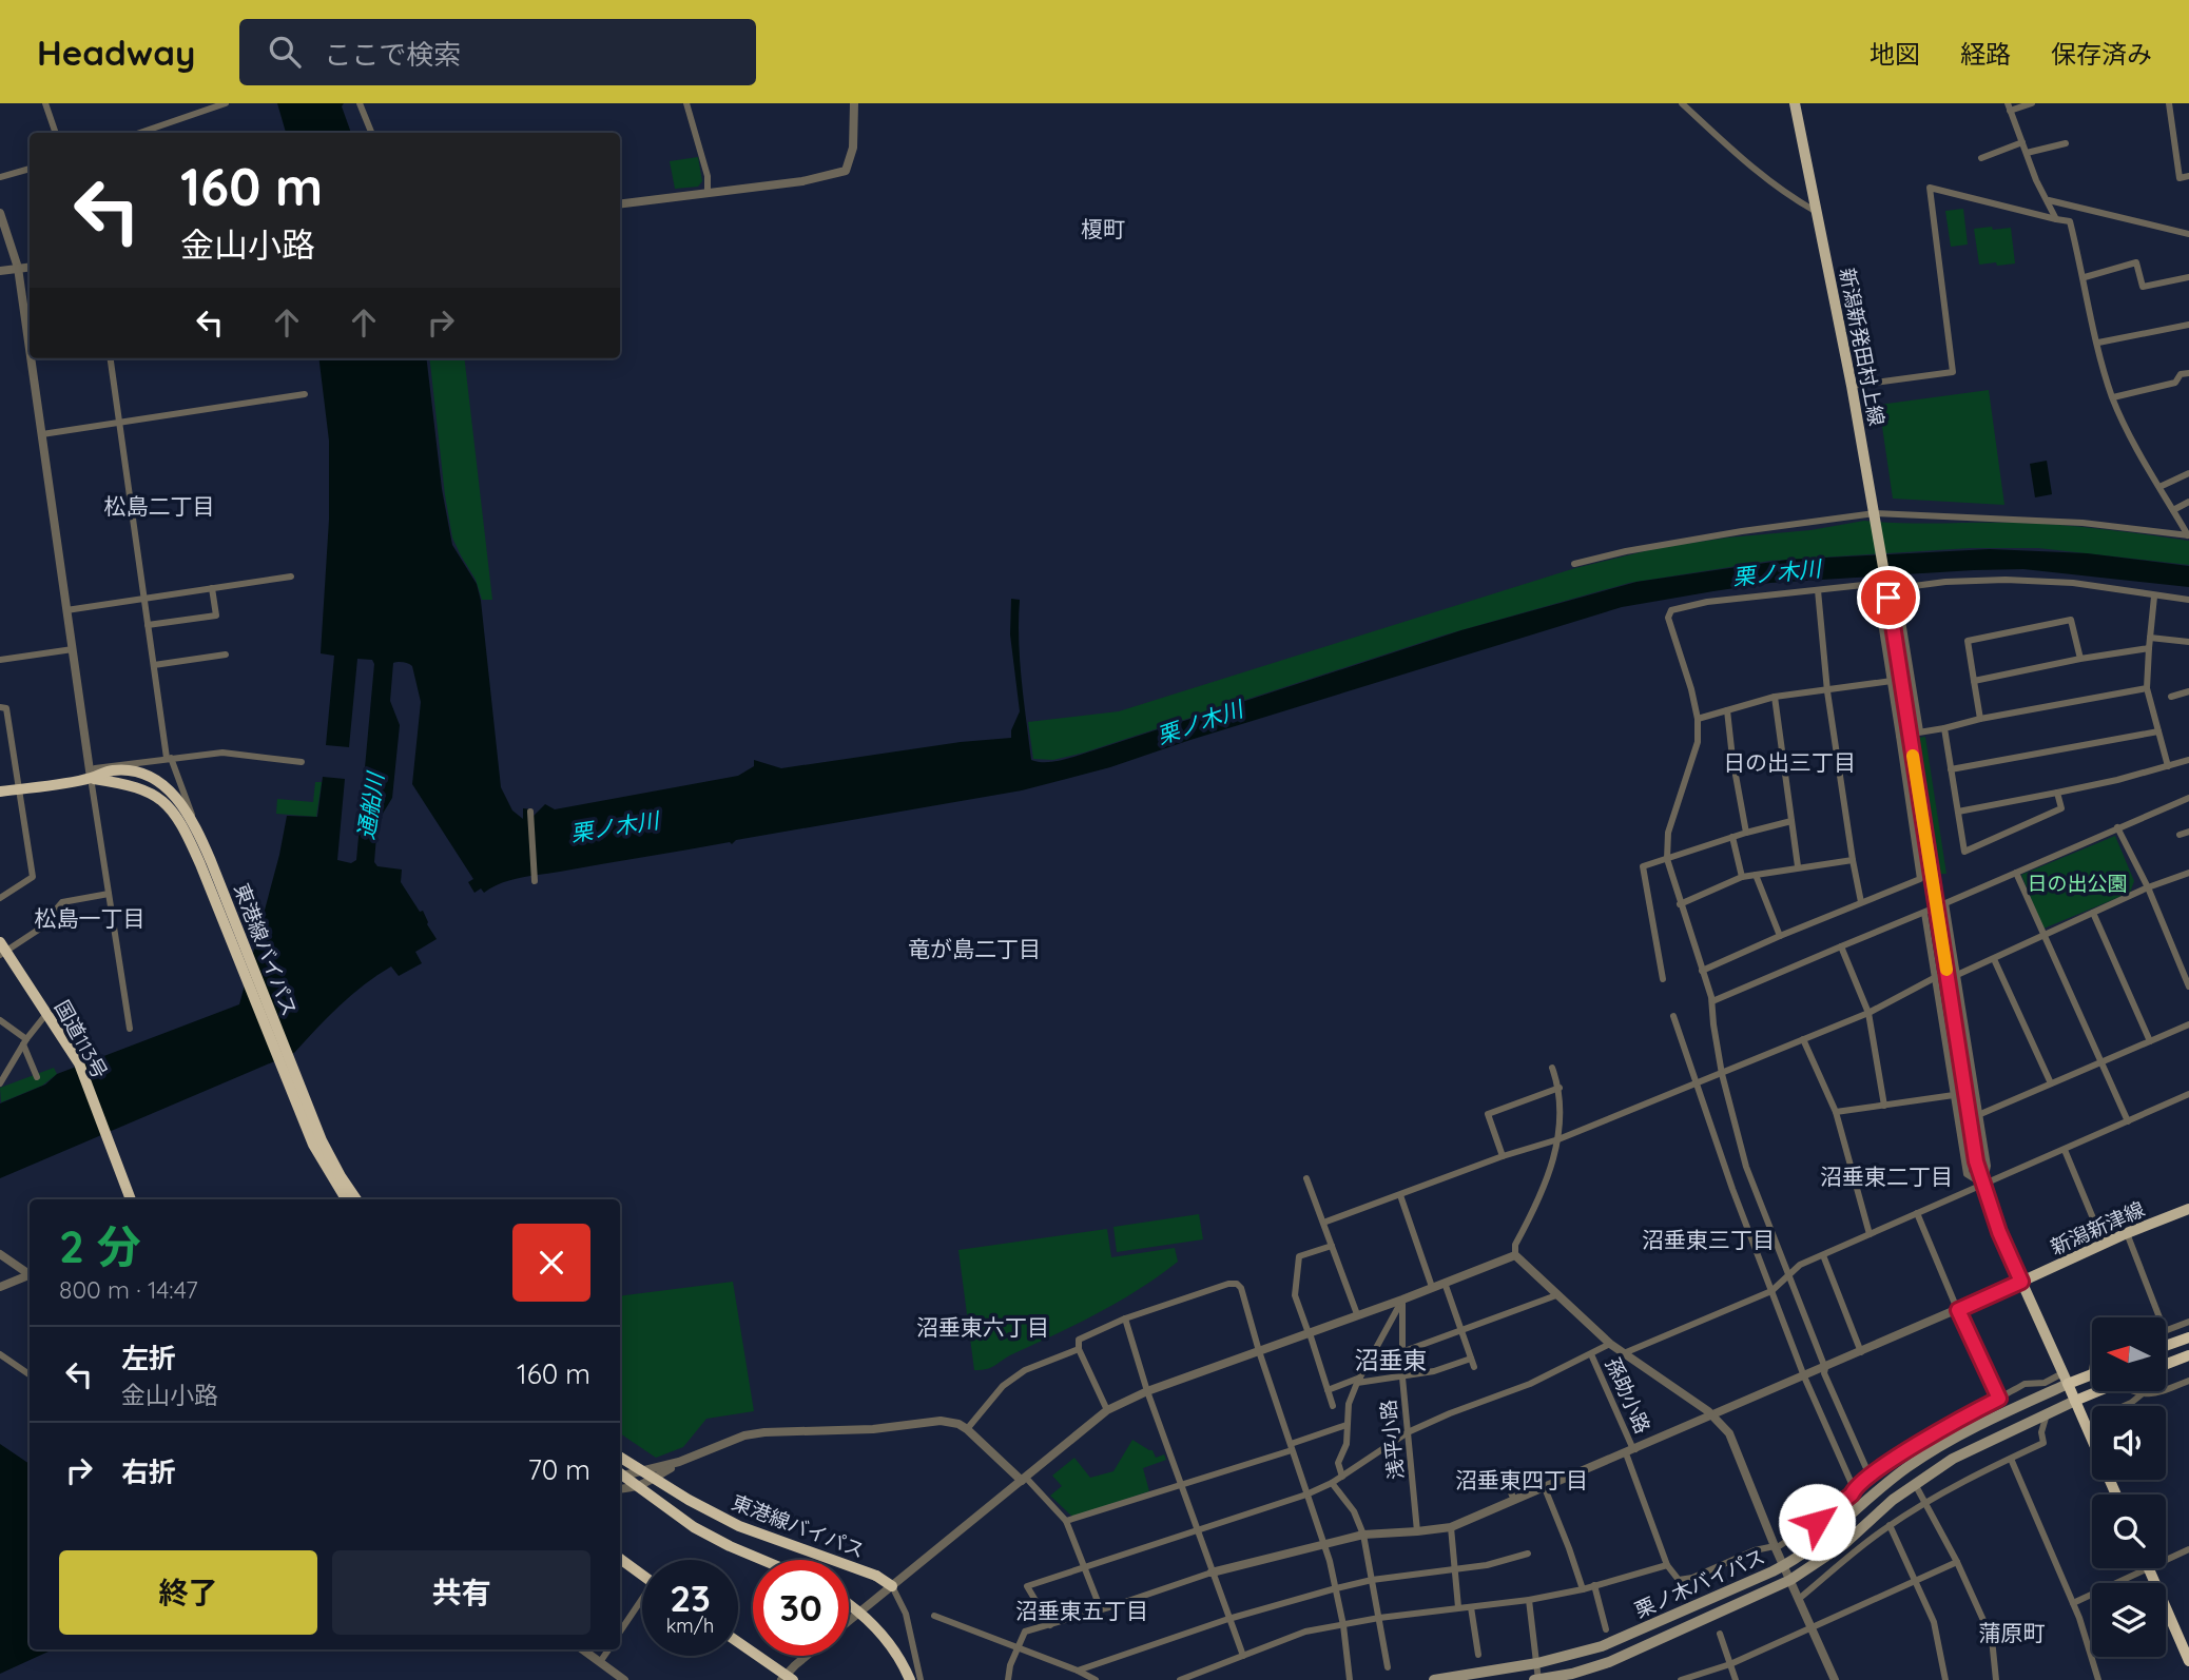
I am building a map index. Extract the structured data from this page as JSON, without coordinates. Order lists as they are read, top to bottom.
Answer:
{
  "streets": {
    "highway": ["東港線バイパス", "国道113号", "栗ノ木バイパス"],
    "main road": ["新潟新発田村上線", "新潟新津線"],
    "street": ["孫助小路", "浅平小路"]
  },
  "crossings": [
    ["新潟新発田村上線", "新潟新津線"],
    ["新潟新発田村上線", "栗ノ木バイパス"]
  ],
  "districts": [
    "榎町",
    "松島二丁目",
    "日の出三丁目",
    "松島一丁目",
    "竜が島二丁目",
    "沼垂東二丁目",
    "沼垂東三丁目",
    "沼垂東六丁目",
    "沼垂東",
    "沼垂東四丁目",
    "沼垂東五丁目",
    "蒲原町"
  ],
  "water": ["栗ノ木川", "通船川"],
  "parks": ["日の出公園"],
  "north": "left",
  "page": {
    "header": "Headway",
    "search": "ここで検索",
    "nav": ["地図", "経路", "保存済み"],
    "turn": ["160 m", "金山小路"],
    "heading": ["2 分", "800 m · 14:47"],
    "list": [
      {
        "name": "左折",
        "note": "金山小路",
        "value": "160 m"
      },
      {
        "name": "右折",
        "value": "70 m"
      }
    ],
    "buttons": ["終了", "共有"],
    "speed": "23 km/h",
    "limit": "30"
  }
}
